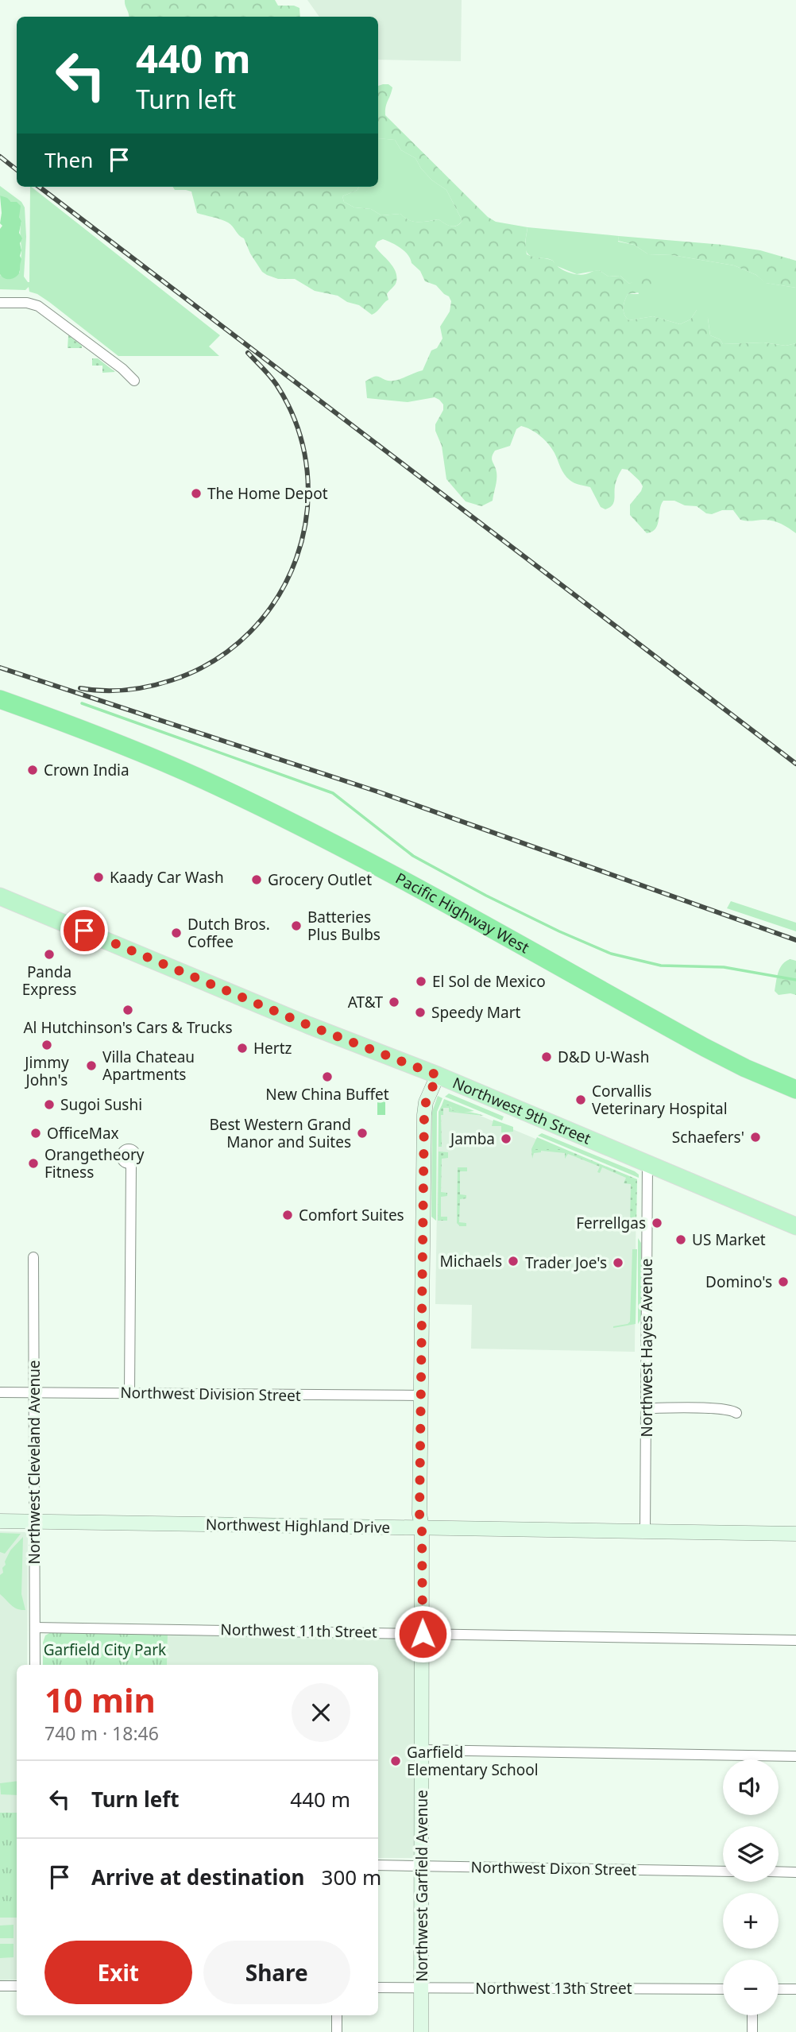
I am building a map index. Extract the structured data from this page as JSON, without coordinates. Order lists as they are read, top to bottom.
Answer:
{
  "streets": {
    "highway": ["Pacific Highway West"],
    "main road": ["Northwest 9th Street"],
    "street": [
      "Northwest Hayes Avenue",
      "Northwest Division Street",
      "Northwest Cleveland Avenue",
      "Northwest Highland Drive",
      "Northwest 11th Street",
      "Northwest Dixon Street",
      "Northwest Garfield Avenue",
      "Northwest 13th Street"
    ]
  },
  "crossings": [
    ["Northwest 9th Street", "Northwest Hayes Avenue"],
    ["Northwest 9th Street", "Northwest Garfield Avenue"],
    ["Northwest Hayes Avenue", "Northwest Highland Drive"],
    ["Northwest Division Street", "Northwest Cleveland Avenue"],
    ["Northwest Division Street", "Northwest Garfield Avenue"],
    ["Northwest Cleveland Avenue", "Northwest Highland Drive"],
    ["Northwest Cleveland Avenue", "Northwest 11th Street"],
    ["Northwest Highland Drive", "Northwest Garfield Avenue"],
    ["Northwest 11th Street", "Northwest Garfield Avenue"],
    ["Northwest Dixon Street", "Northwest Garfield Avenue"],
    ["Northwest Garfield Avenue", "Northwest 13th Street"]
  ],
  "parks": ["Garfield City Park"],
  "places": [
    "The Home Depot",
    "Crown India",
    "Kaady Car Wash",
    "Grocery Outlet",
    "Batteries Plus Bulbs",
    "Dutch Bros. Coffee",
    "Panda Express",
    "El Sol de Mexico",
    "AT&T",
    "Al Hutchinson's Cars & Trucks",
    "Speedy Mart",
    "Jimmy John's",
    "Hertz",
    "D&D U-Wash",
    "Villa Chateau Apartments",
    "New China Buffet",
    "Corvallis Veterinary Hospital",
    "Sugoi Sushi",
    "OfficeMax",
    "Best Western Grand Manor and Suites",
    "Schaefers'",
    "Jamba",
    "Orangetheory Fitness",
    "Comfort Suites",
    "Ferrellgas",
    "US Market",
    "Michaels",
    "Trader Joe's",
    "Domino's",
    "Garfield Elementary School"
  ],
  "page": {
    "turn": ["440 m", "Turn left"],
    "then": "Then",
    "heading": ["10 min", "740 m · 18:46"],
    "map_buttons": ["+", "−"],
    "list": [
      {
        "name": "Turn left",
        "value": "440 m"
      },
      {
        "name": "Arrive at destination",
        "value": "300 m"
      }
    ],
    "buttons": ["Exit", "Share"]
  }
}
